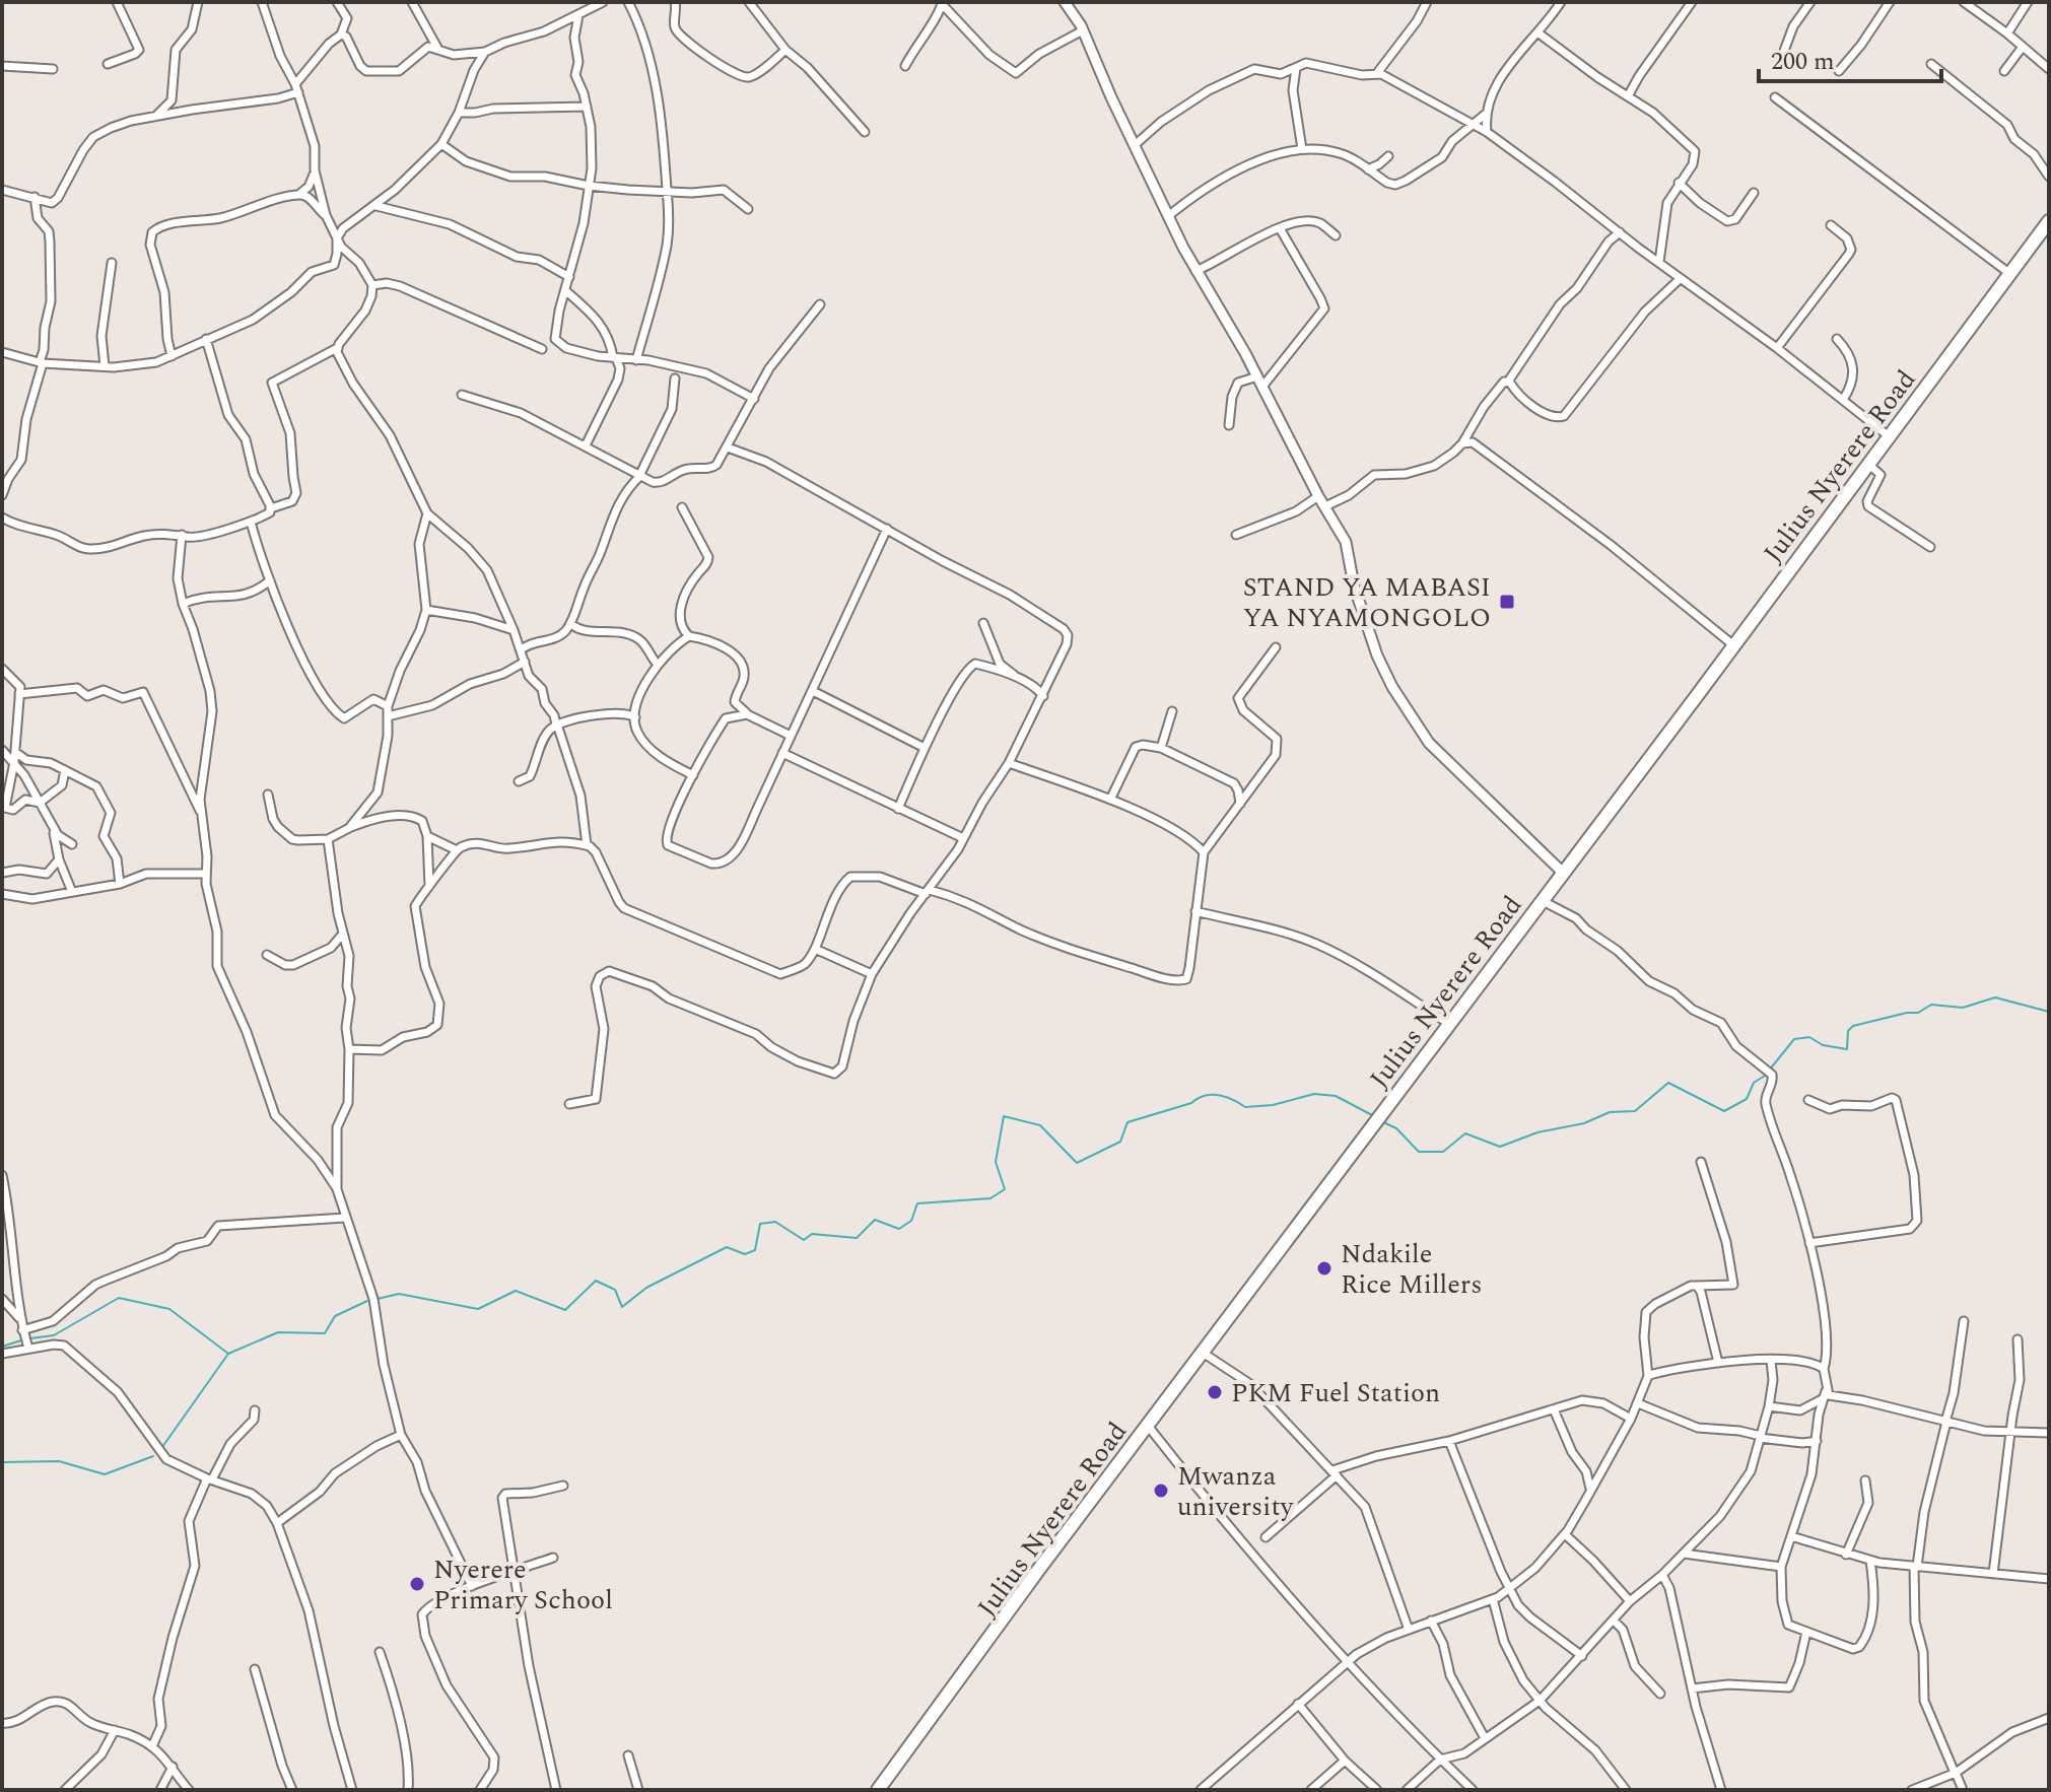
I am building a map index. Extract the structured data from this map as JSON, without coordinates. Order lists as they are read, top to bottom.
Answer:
{
  "streets": {
    "highway": ["Julius Nyerere Road"]
  },
  "places": {
    "transit": ["STAND YA MABASI YA NYAMONGOLO"],
    "other": [
      "Ndakile Rice Millers",
      "PKM Fuel Station",
      "Mwanza university",
      "Nyerere Primary School"
    ]
  },
  "scale_bar": "200 m"
}
